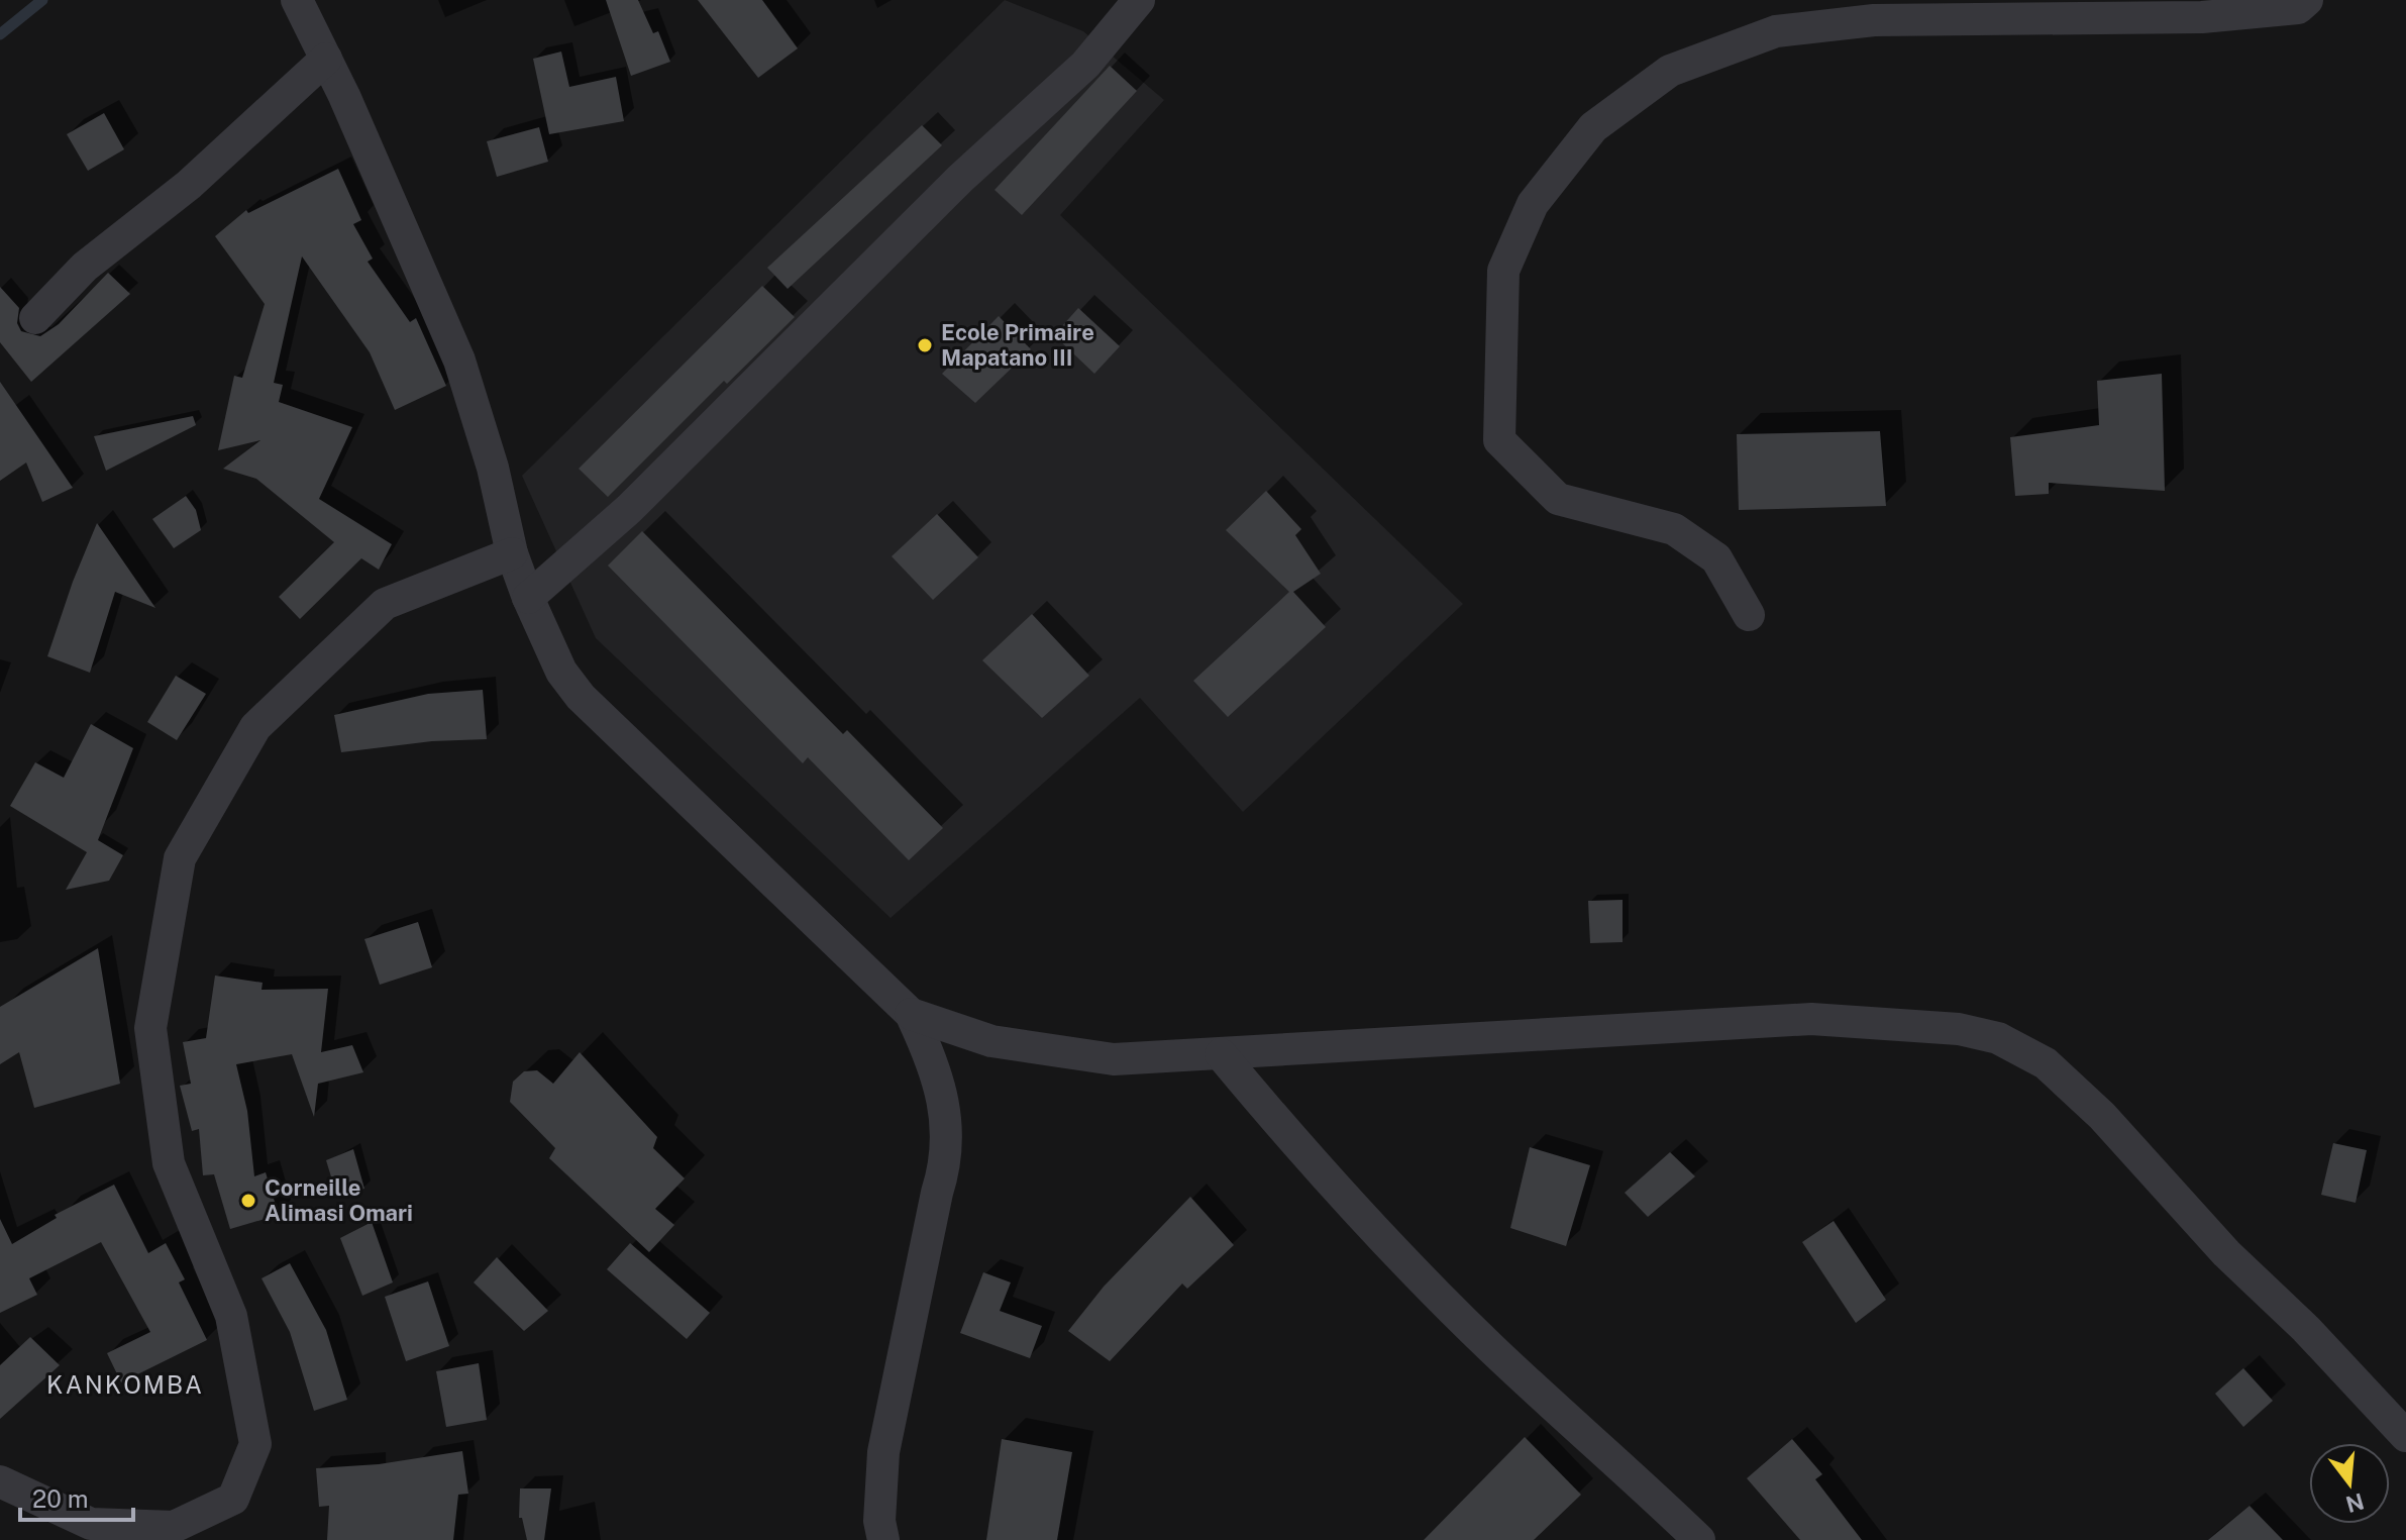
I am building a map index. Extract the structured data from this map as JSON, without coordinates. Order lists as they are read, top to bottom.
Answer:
{
  "districts": ["KANKOMBA"],
  "places": ["Ecole Primaire Mapatano III", "Corneille Alimasi Omari"],
  "scale_bar": "20 m",
  "north": "bottom"
}
